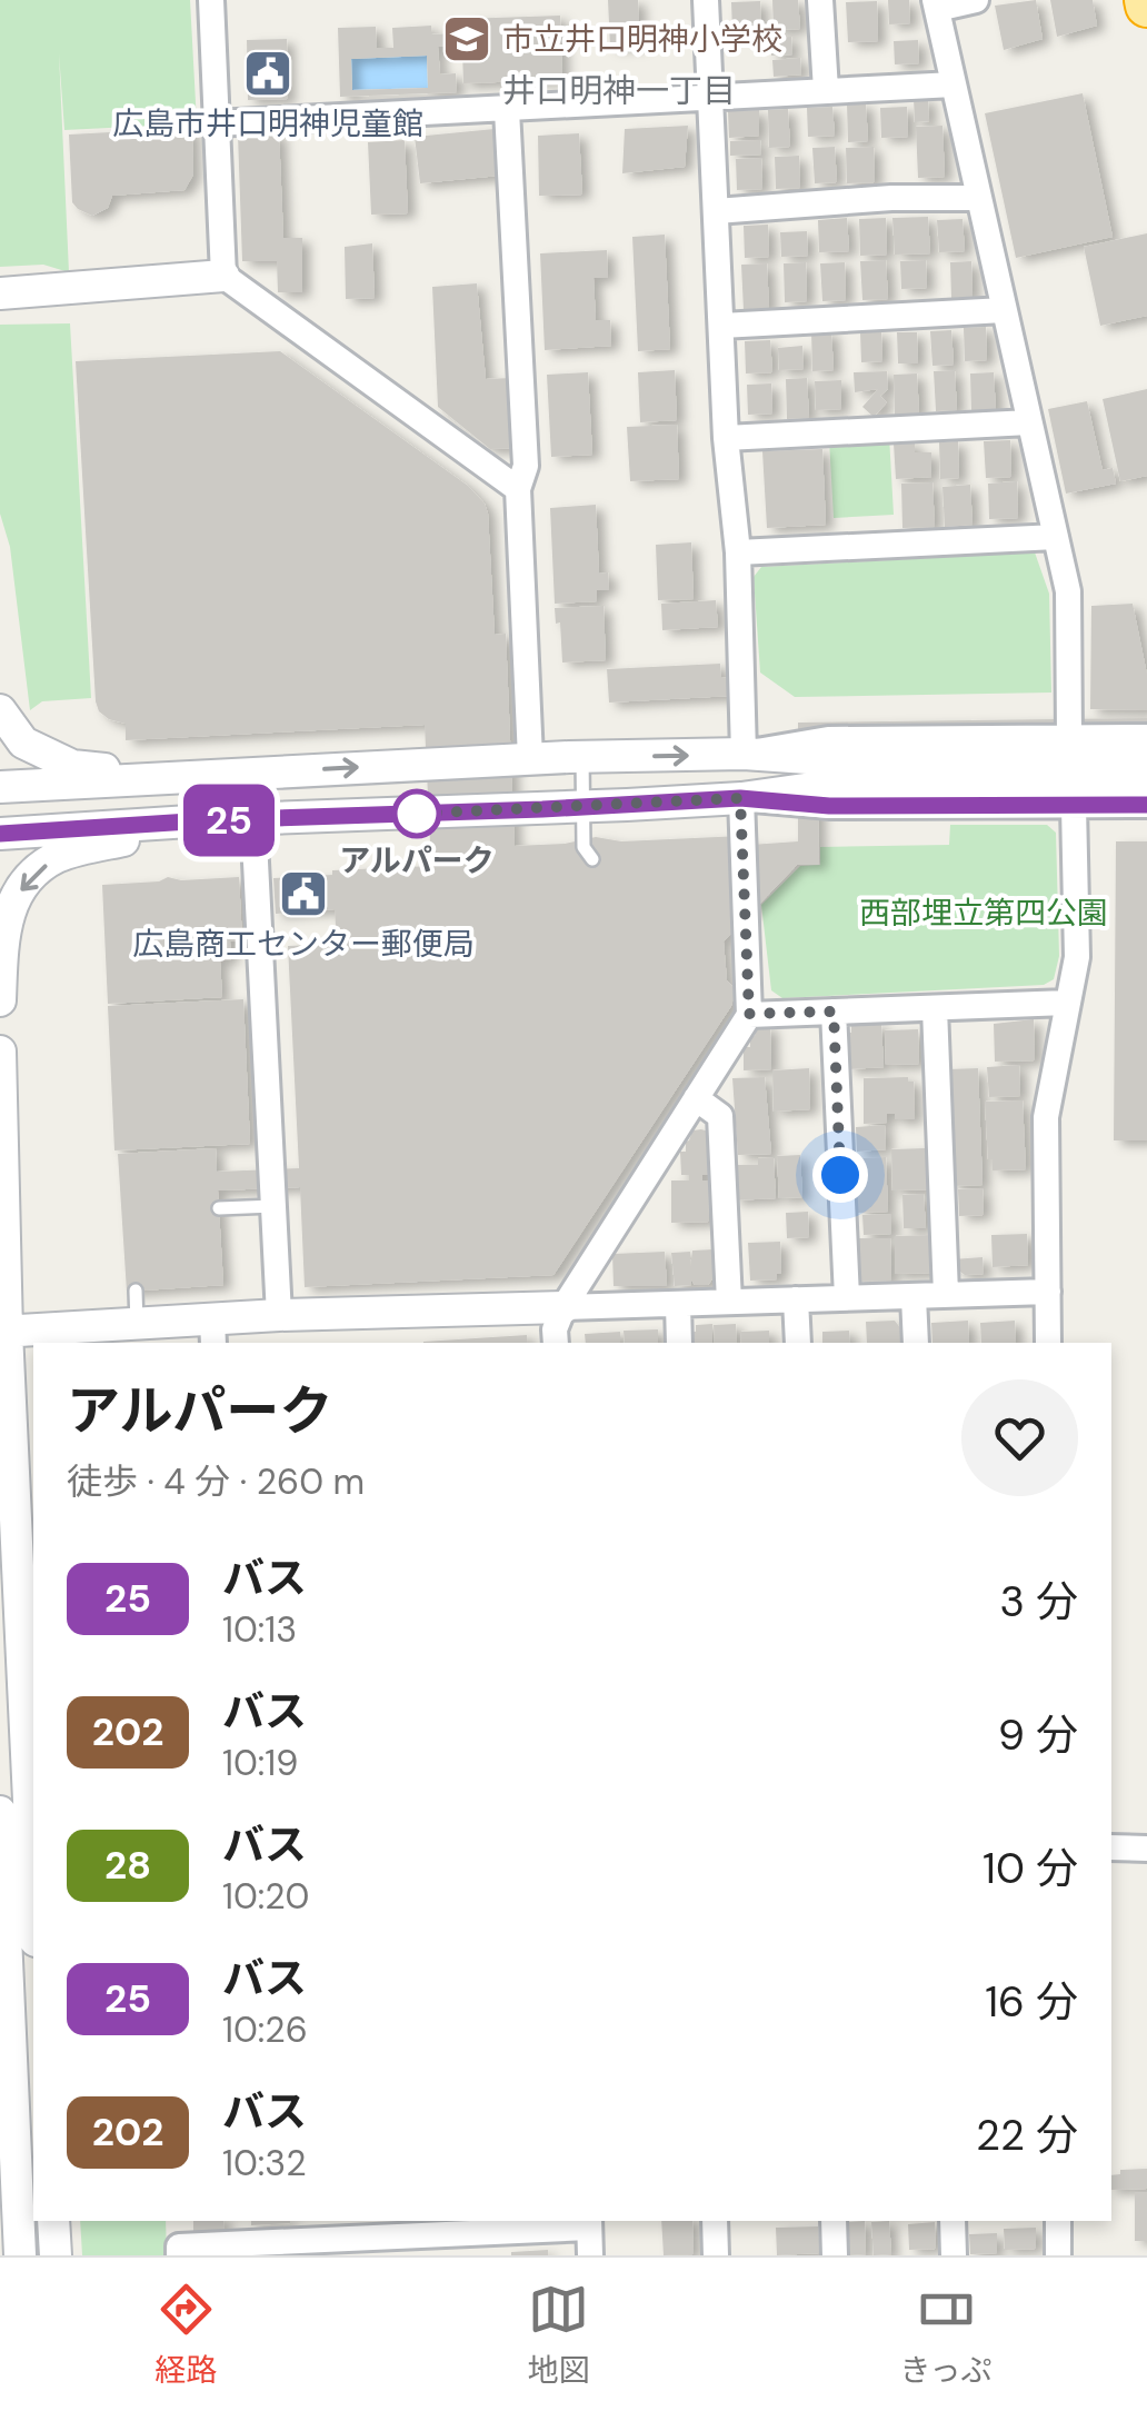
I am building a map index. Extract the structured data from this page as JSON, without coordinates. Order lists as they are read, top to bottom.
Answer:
{
  "districts": ["井口明神一丁目"],
  "parks": ["西部埋立第四公園"],
  "places": {
    "school or university": ["市立井口明神小学校"],
    "public building": ["広島市井口明神児童館", "広島商工センター郵便局"],
    "other": ["アルパーク"]
  },
  "lines": ["bus line 25"],
  "page": {
    "on_map": "25",
    "heading": ["アルパーク", "徒歩 · 4 分 · 260 m"],
    "list": [
      {
        "mark": "25",
        "name": "バス",
        "note": "10:13",
        "value": "3 分"
      },
      {
        "mark": "202",
        "name": "バス",
        "note": "10:19",
        "value": "9 分"
      },
      {
        "mark": "28",
        "name": "バス",
        "note": "10:20",
        "value": "10 分"
      },
      {
        "mark": "25",
        "name": "バス",
        "note": "10:26",
        "value": "16 分"
      },
      {
        "mark": "202",
        "name": "バス",
        "note": "10:32",
        "value": "22 分"
      }
    ],
    "tabs": ["経路", "地図", "きっぷ"]
  }
}
